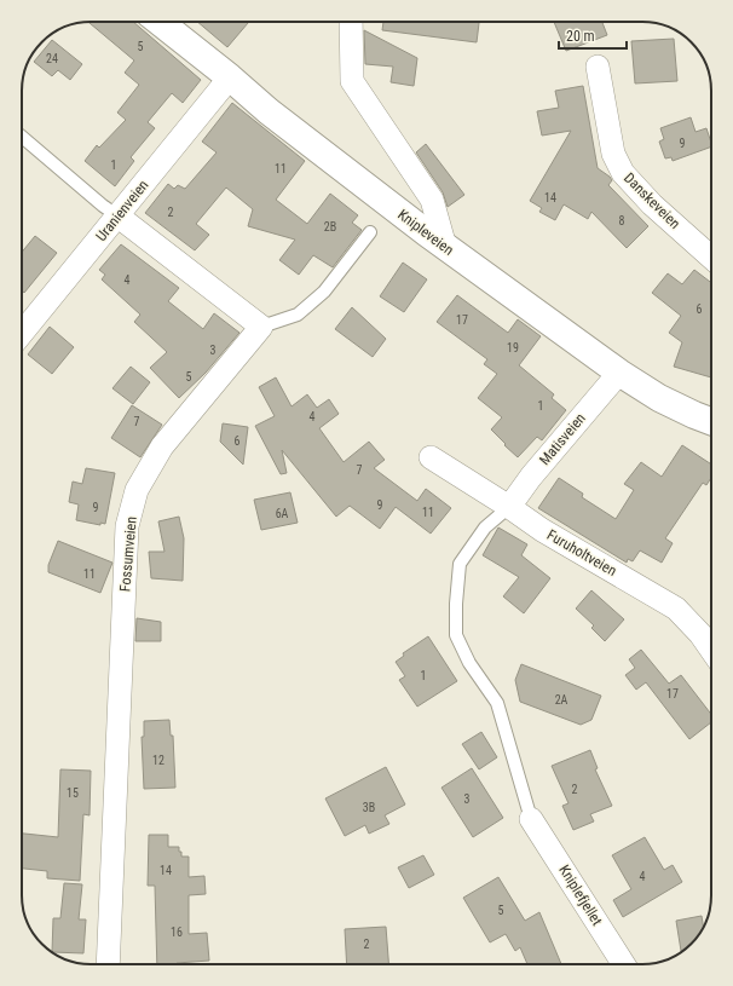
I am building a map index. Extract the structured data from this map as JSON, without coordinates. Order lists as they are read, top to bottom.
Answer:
{
  "streets": {
    "street": [
      "Danskeveien",
      "Uranienveien",
      "Knipleveien",
      "Matisveien",
      "Furuholtveien",
      "Fossumveien",
      "Kniplefjellet"
    ]
  },
  "crossings": [
    ["Uranienveien", "Knipleveien"],
    ["Knipleveien", "Matisveien"],
    ["Matisveien", "Furuholtveien"]
  ],
  "house_numbers": [
    "5",
    "24",
    "9",
    "1",
    "11",
    "14",
    "2",
    "8",
    "2B",
    "4",
    "6",
    "17",
    "19",
    "3",
    "5",
    "1",
    "4",
    "7",
    "6",
    "7",
    "9",
    "9",
    "11",
    "6A",
    "11",
    "1",
    "17",
    "2A",
    "12",
    "2",
    "15",
    "3",
    "3B",
    "14",
    "4",
    "5",
    "16",
    "2"
  ],
  "scale_bar": "20 m"
}
